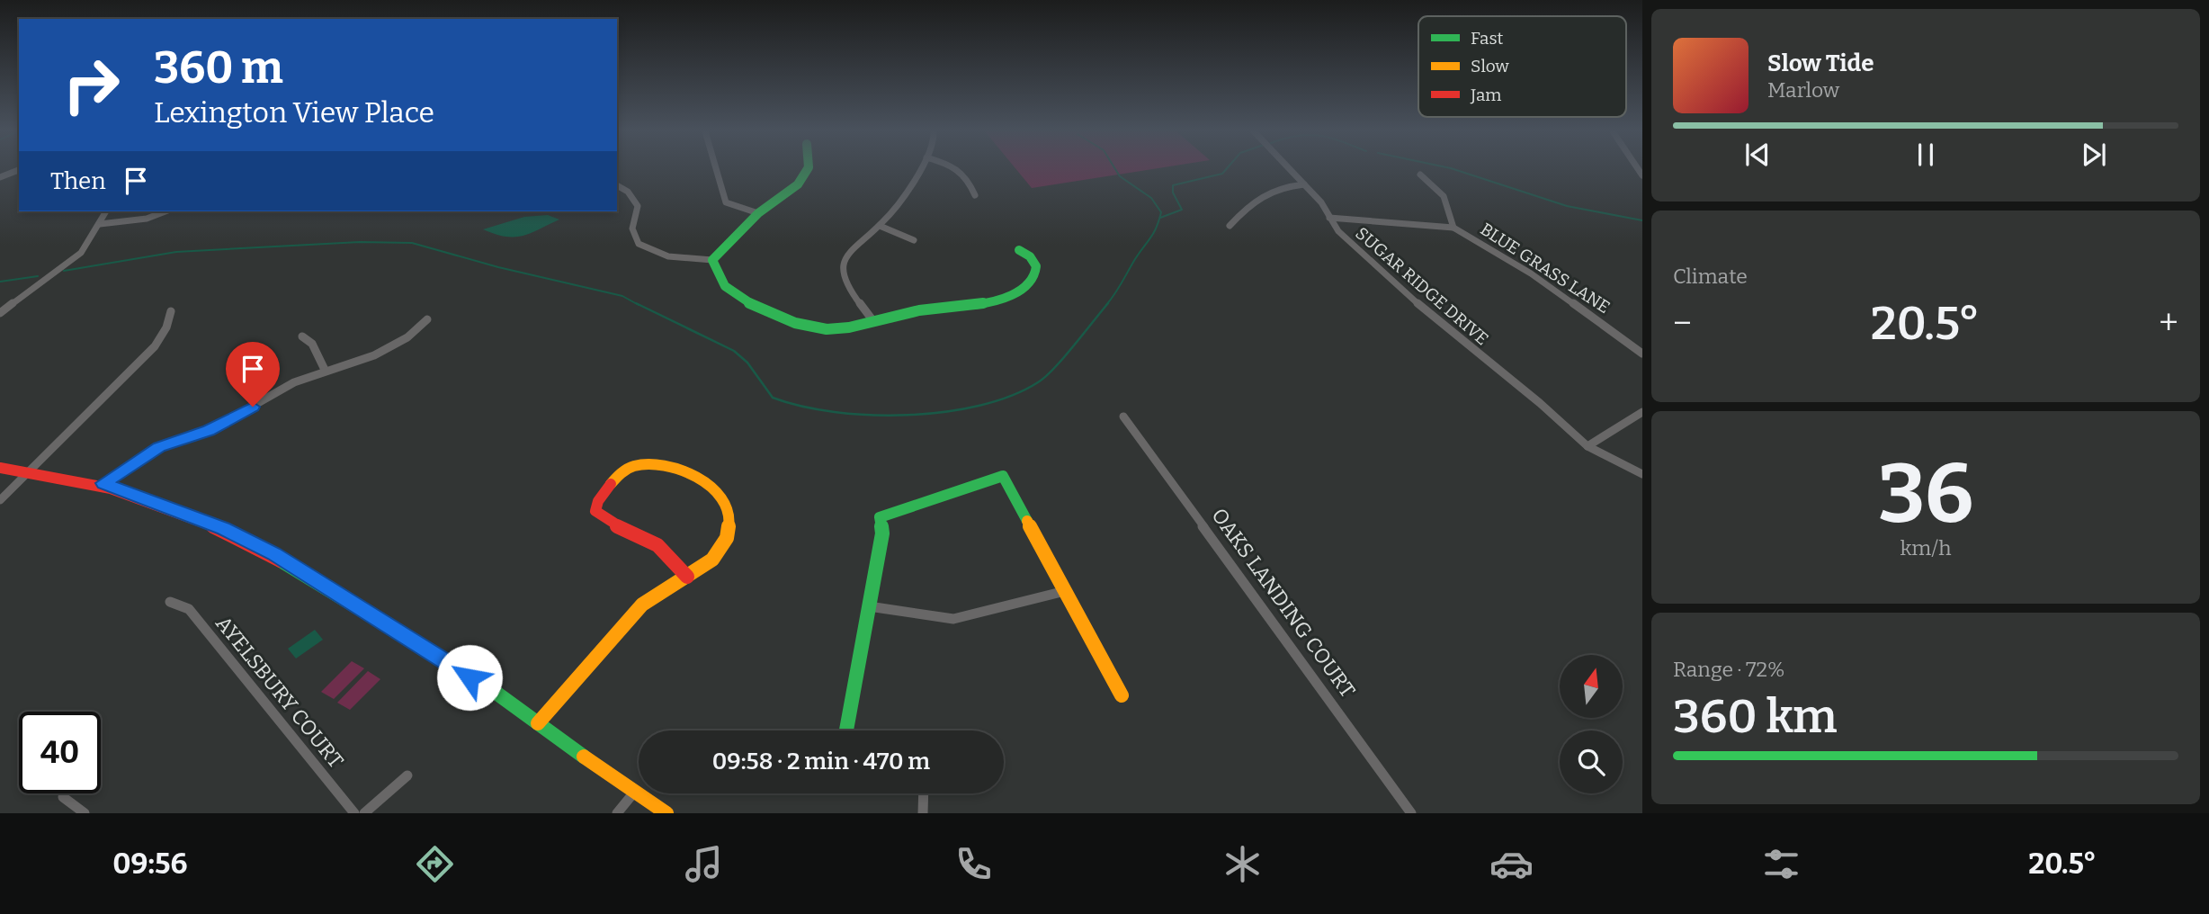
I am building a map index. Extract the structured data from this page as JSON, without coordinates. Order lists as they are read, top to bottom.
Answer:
{
  "streets": {
    "street": [
      "BLUE GRASS LANE",
      "SUGAR RIDGE DRIVE",
      "OAKS LANDING COURT",
      "AYELSBURY COURT"
    ]
  },
  "crossings": [
    ["BLUE GRASS LANE", "SUGAR RIDGE DRIVE"]
  ],
  "legend": ["Fast", "Slow", "Jam"],
  "north": "top",
  "page": {
    "turn": ["360 m", "Lexington View Place"],
    "song": ["Slow Tide", "Marlow"],
    "then": "Then",
    "tile": [
      "Climate",
      ["36", "km/h"],
      ["Range · 72%", "360 km"]
    ],
    "heat": ["−", "20.5°", "+"],
    "limit": "40",
    "trip": "09:58 · 2 min · 470 m",
    "tabs": ["09:56", "20.5°"]
  }
}
